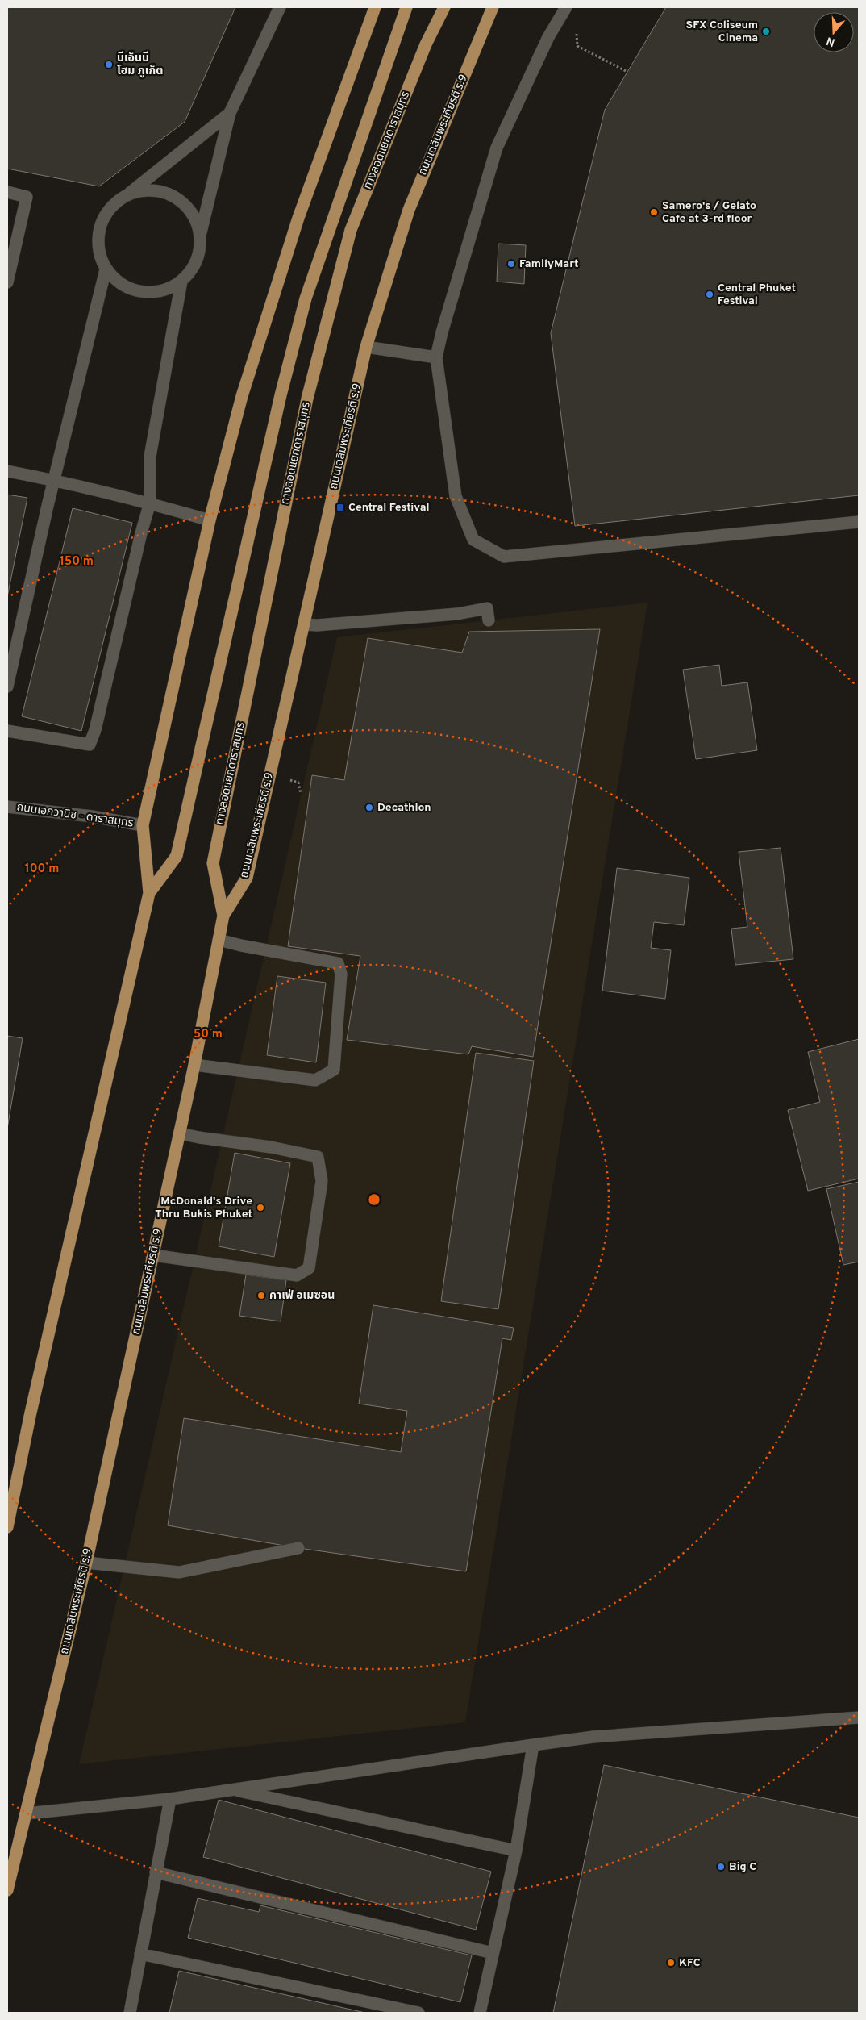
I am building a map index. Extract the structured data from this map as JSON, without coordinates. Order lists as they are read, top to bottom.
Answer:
{
  "streets": {
    "main road": ["ถนนเฉลิมพระเกียรติ ร.9", "ทางลอดแยกดาราสมุทร"],
    "street": ["ถนนเอกวานิช - ดาราสมุทร"]
  },
  "crossings": [
    ["ถนนเฉลิมพระเกียรติ ร.9", "ทางลอดแยกดาราสมุทร"]
  ],
  "places": {
    "other": [
      "SFX Coliseum Cinema",
      "บีเอ็นบี โฮม ภูเก็ต",
      "Samero's / Gelato Cafe at 3-rd floor",
      "FamilyMart",
      "Central Phuket Festival",
      "Decathlon",
      "McDonald's Drive Thru Bukis Phuket",
      "คาเฟ่ อเมซอน",
      "Big C",
      "KFC"
    ],
    "transit": ["Central Festival"]
  },
  "north": "bottom",
  "rings": ["150 m", "100 m", "50 m"]
}
